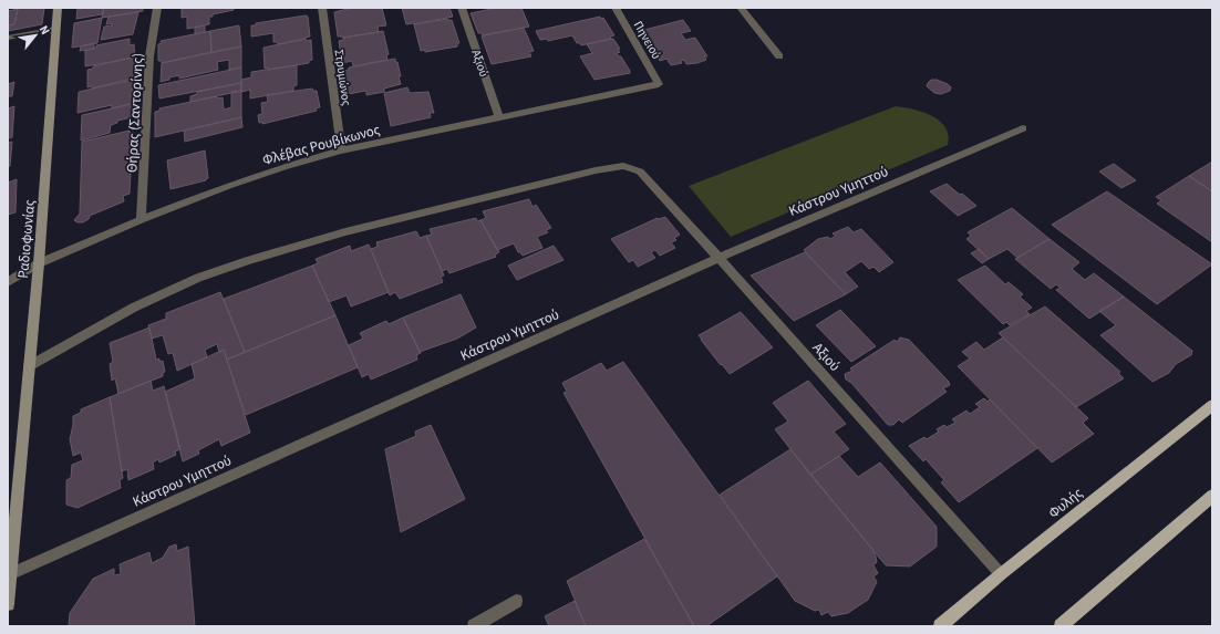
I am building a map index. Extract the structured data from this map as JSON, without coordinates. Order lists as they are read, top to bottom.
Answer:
{
  "streets": {
    "main road": ["Φυλής"],
    "street": [
      "Πηνειού",
      "Αξιού",
      "Στρυμώνος",
      "Θήρας (Σαντορίνης)",
      "Φλέβας Ρουβίκωνος",
      "Κάστρου Υμηττού",
      "Ραδιοφωνίας"
    ]
  },
  "crossings": [
    ["Πηνειού", "Φλέβας Ρουβίκωνος"],
    ["Αξιού", "Φλέβας Ρουβίκωνος"],
    ["Αξιού", "Κάστρου Υμηττού"],
    ["Αξιού", "Ραδιοφωνίας"],
    ["Αξιού", "Φυλής"],
    ["Στρυμώνος", "Φλέβας Ρουβίκωνος"],
    ["Θήρας (Σαντορίνης)", "Φλέβας Ρουβίκωνος"],
    ["Φλέβας Ρουβίκωνος", "Ραδιοφωνίας"],
    ["Κάστρου Υμηττού", "Ραδιοφωνίας"]
  ],
  "north": "top right"
}
